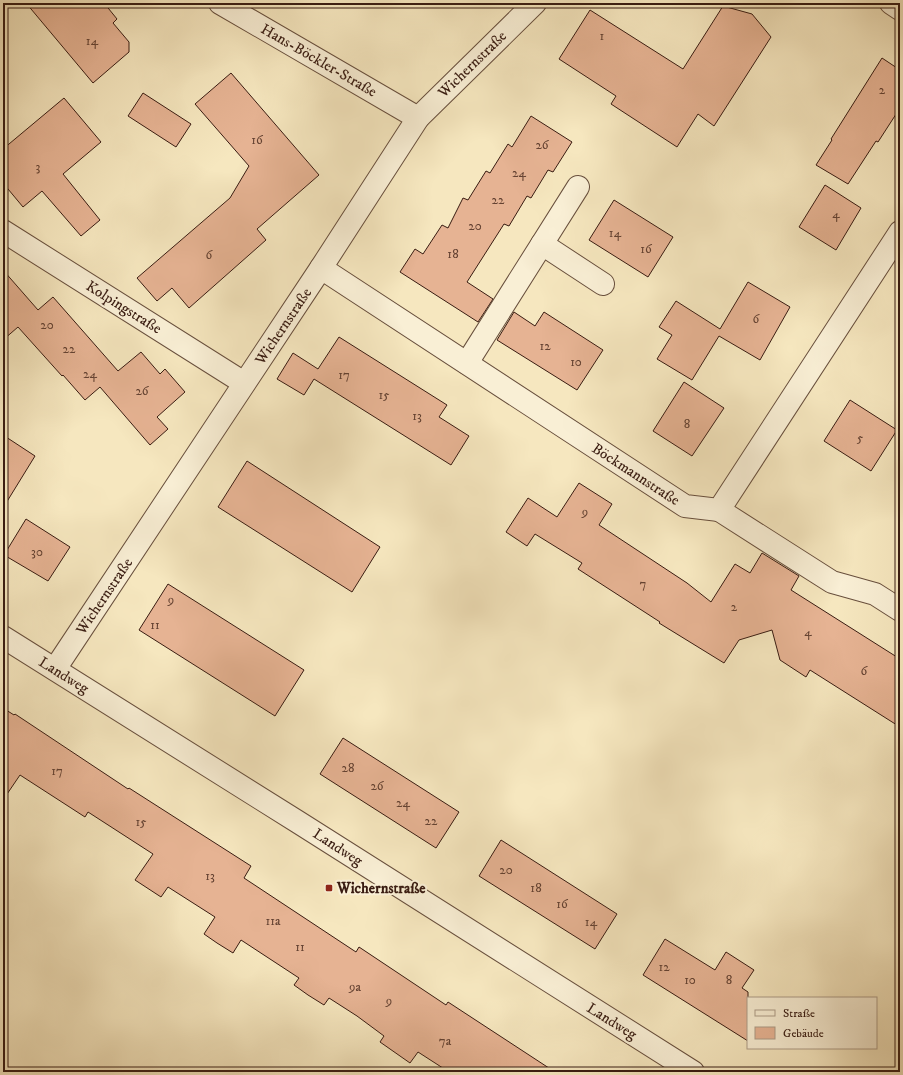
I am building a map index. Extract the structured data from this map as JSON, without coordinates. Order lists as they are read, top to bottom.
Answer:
{
  "streets": {
    "street": [
      "Hans-Böckler-Straße",
      "Wichernstraße",
      "Kolpingstraße",
      "Böckmannstraße",
      "Landweg"
    ]
  },
  "crossings": [
    ["Hans-Böckler-Straße", "Wichernstraße"],
    ["Wichernstraße", "Kolpingstraße"],
    ["Wichernstraße", "Böckmannstraße"],
    ["Wichernstraße", "Landweg"]
  ],
  "places": {
    "transit": ["Wichernstraße"]
  },
  "house_numbers": [
    "1",
    "14",
    "2",
    "16",
    "26",
    "3",
    "24",
    "22",
    "4",
    "20",
    "14",
    "16",
    "18",
    "6",
    "6",
    "20",
    "12",
    "22",
    "10",
    "24",
    "17",
    "26",
    "15",
    "13",
    "8",
    "5",
    "9",
    "30",
    "7",
    "9",
    "2",
    "11",
    "4",
    "6",
    "28",
    "17",
    "26",
    "24",
    "22",
    "15",
    "20",
    "13",
    "18",
    "16",
    "11a",
    "14",
    "11",
    "12",
    "10",
    "8",
    "9a",
    "9",
    "7a"
  ],
  "legend": ["Straße", "Gebäude"]
}
